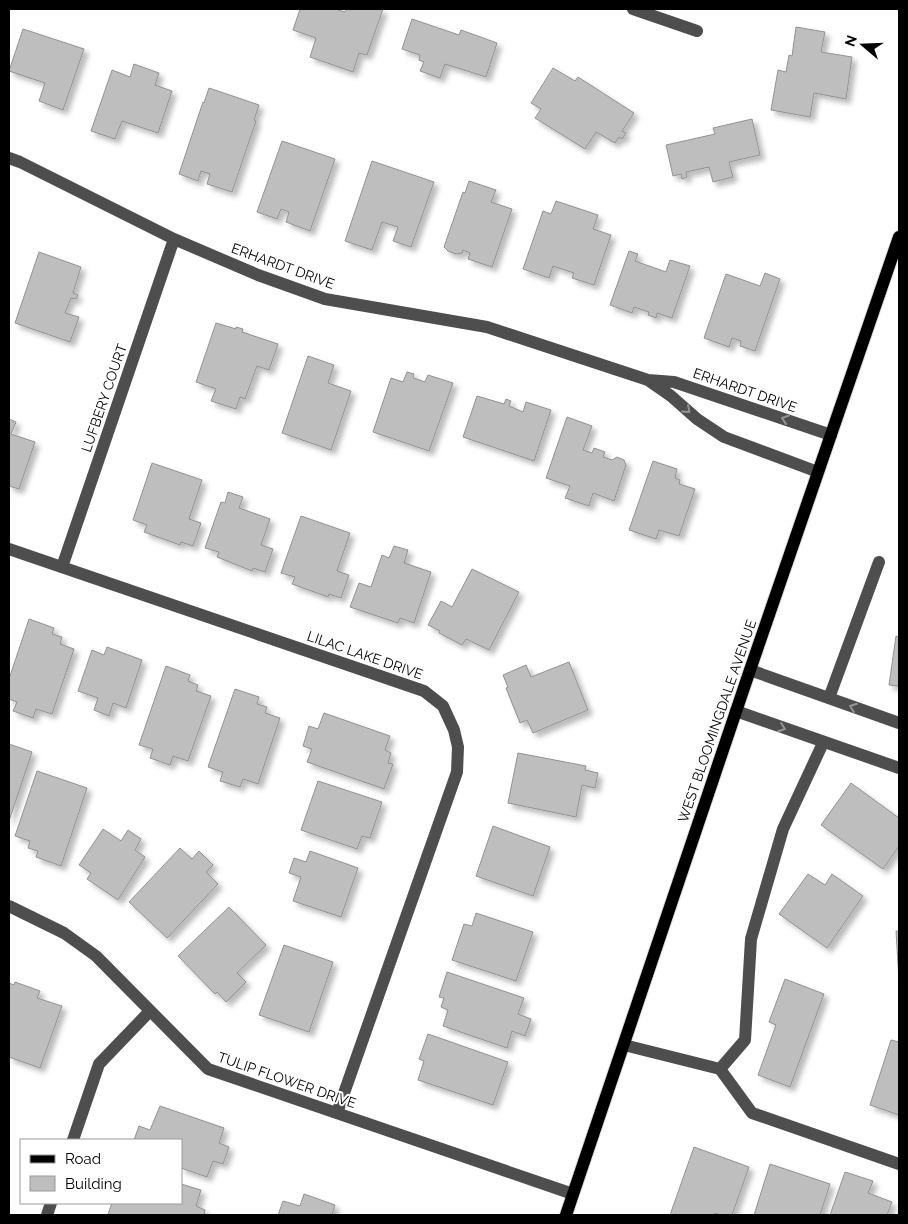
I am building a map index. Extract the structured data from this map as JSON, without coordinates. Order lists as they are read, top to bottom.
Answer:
{
  "streets": {
    "main road": ["WEST BLOOMINGDALE AVENUE"],
    "street": [
      "ERHARDT DRIVE",
      "LUFBERY COURT",
      "LILAC LAKE DRIVE",
      "TULIP FLOWER DRIVE"
    ]
  },
  "crossings": [
    ["ERHARDT DRIVE", "LUFBERY COURT"],
    ["ERHARDT DRIVE", "WEST BLOOMINGDALE AVENUE"],
    ["LUFBERY COURT", "LILAC LAKE DRIVE"],
    ["LILAC LAKE DRIVE", "TULIP FLOWER DRIVE"],
    ["WEST BLOOMINGDALE AVENUE", "TULIP FLOWER DRIVE"]
  ],
  "legend": ["Road", "Building"],
  "north": "left"
}
